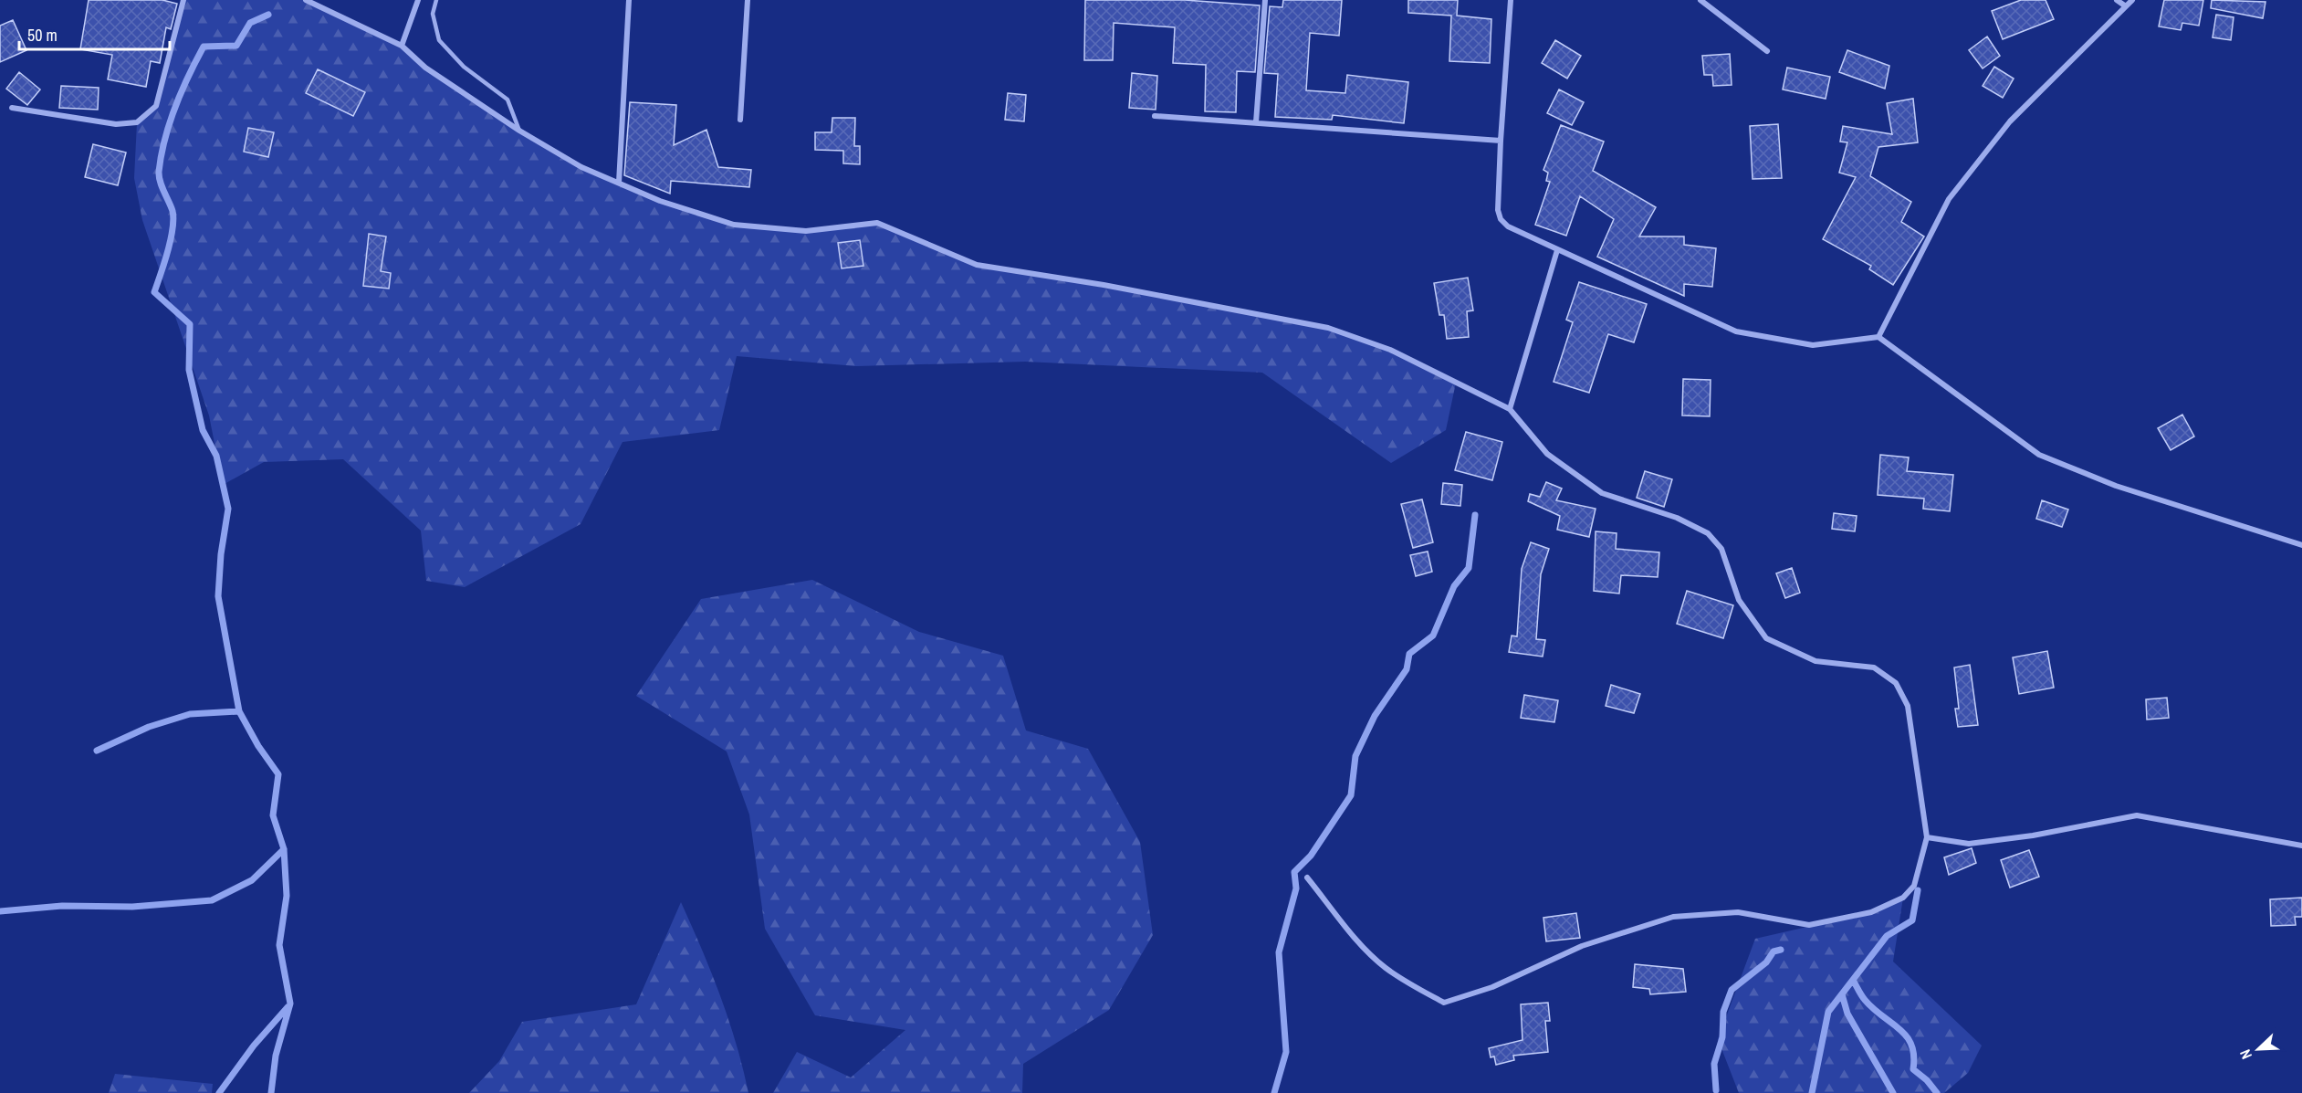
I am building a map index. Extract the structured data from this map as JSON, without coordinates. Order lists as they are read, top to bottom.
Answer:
{
  "scale_bar": "50 m",
  "north": "bottom left"
}
